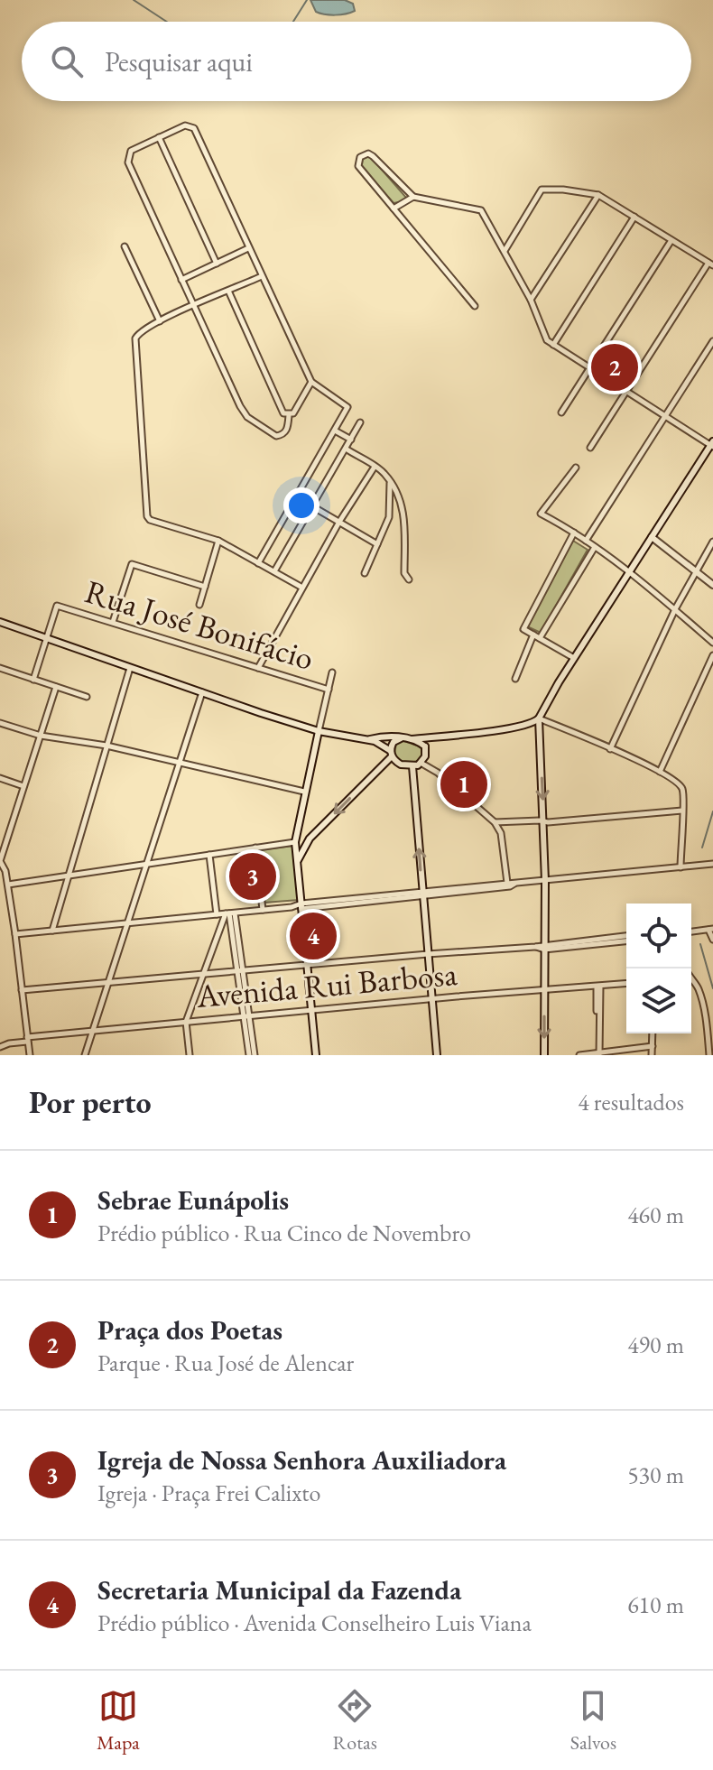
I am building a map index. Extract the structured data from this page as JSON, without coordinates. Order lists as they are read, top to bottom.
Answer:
{
  "streets": {
    "street": ["Rua José Bonifácio", "Avenida Rui Barbosa"]
  },
  "page": {
    "search": "Pesquisar aqui",
    "pins": [
      "2",
      "1",
      "3",
      "4"
    ],
    "heading": ["Por perto", "4 resultados"],
    "list": [
      {
        "mark": "1",
        "name": "Sebrae Eunápolis",
        "note": "Prédio público · Rua Cinco de Novembro",
        "value": "460 m"
      },
      {
        "mark": "2",
        "name": "Praça dos Poetas",
        "note": "Parque · Rua José de Alencar",
        "value": "490 m"
      },
      {
        "mark": "3",
        "name": "Igreja de Nossa Senhora Auxiliadora",
        "note": "Igreja · Praça Frei Calixto",
        "value": "530 m"
      },
      {
        "mark": "4",
        "name": "Secretaria Municipal da Fazenda",
        "note": "Prédio público · Avenida Conselheiro Luis Viana",
        "value": "610 m"
      }
    ],
    "nav": ["Mapa", "Rotas", "Salvos"]
  }
}
